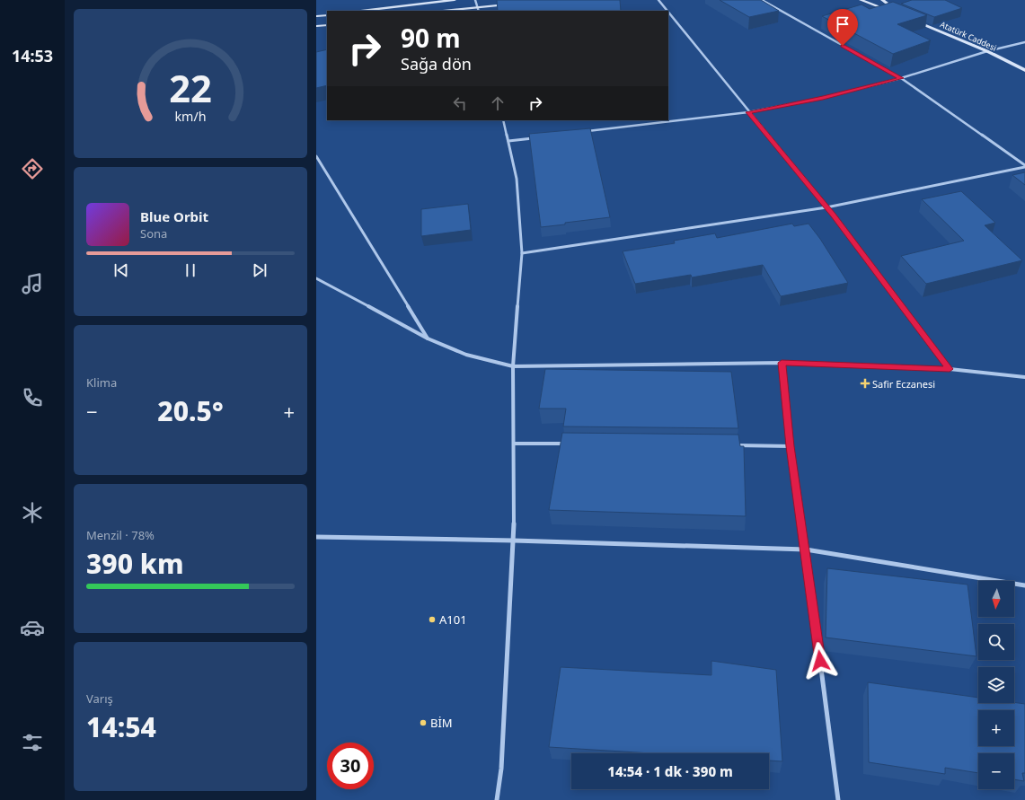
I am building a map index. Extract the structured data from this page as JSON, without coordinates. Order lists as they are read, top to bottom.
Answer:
{
  "streets": {
    "street": ["Atatürk Caddesi"]
  },
  "places": {
    "health": ["Safir Eczanesi"],
    "other": ["A101", "BİM"]
  },
  "north": "bottom",
  "page": {
    "tabs": "14:53",
    "turn": ["90 m", "Sağa dön"],
    "song": ["Blue Orbit", "Sona"],
    "tile": [
      "Klima",
      ["Menzil · 78%", "390 km"],
      ["Varış", "14:54"]
    ],
    "heat": ["−", "20.5°", "+"],
    "map_buttons": ["+", "−"],
    "limit": "30",
    "trip": "14:54 · 1 dk · 390 m",
    "gauge": ["22", "km/h"]
  }
}
